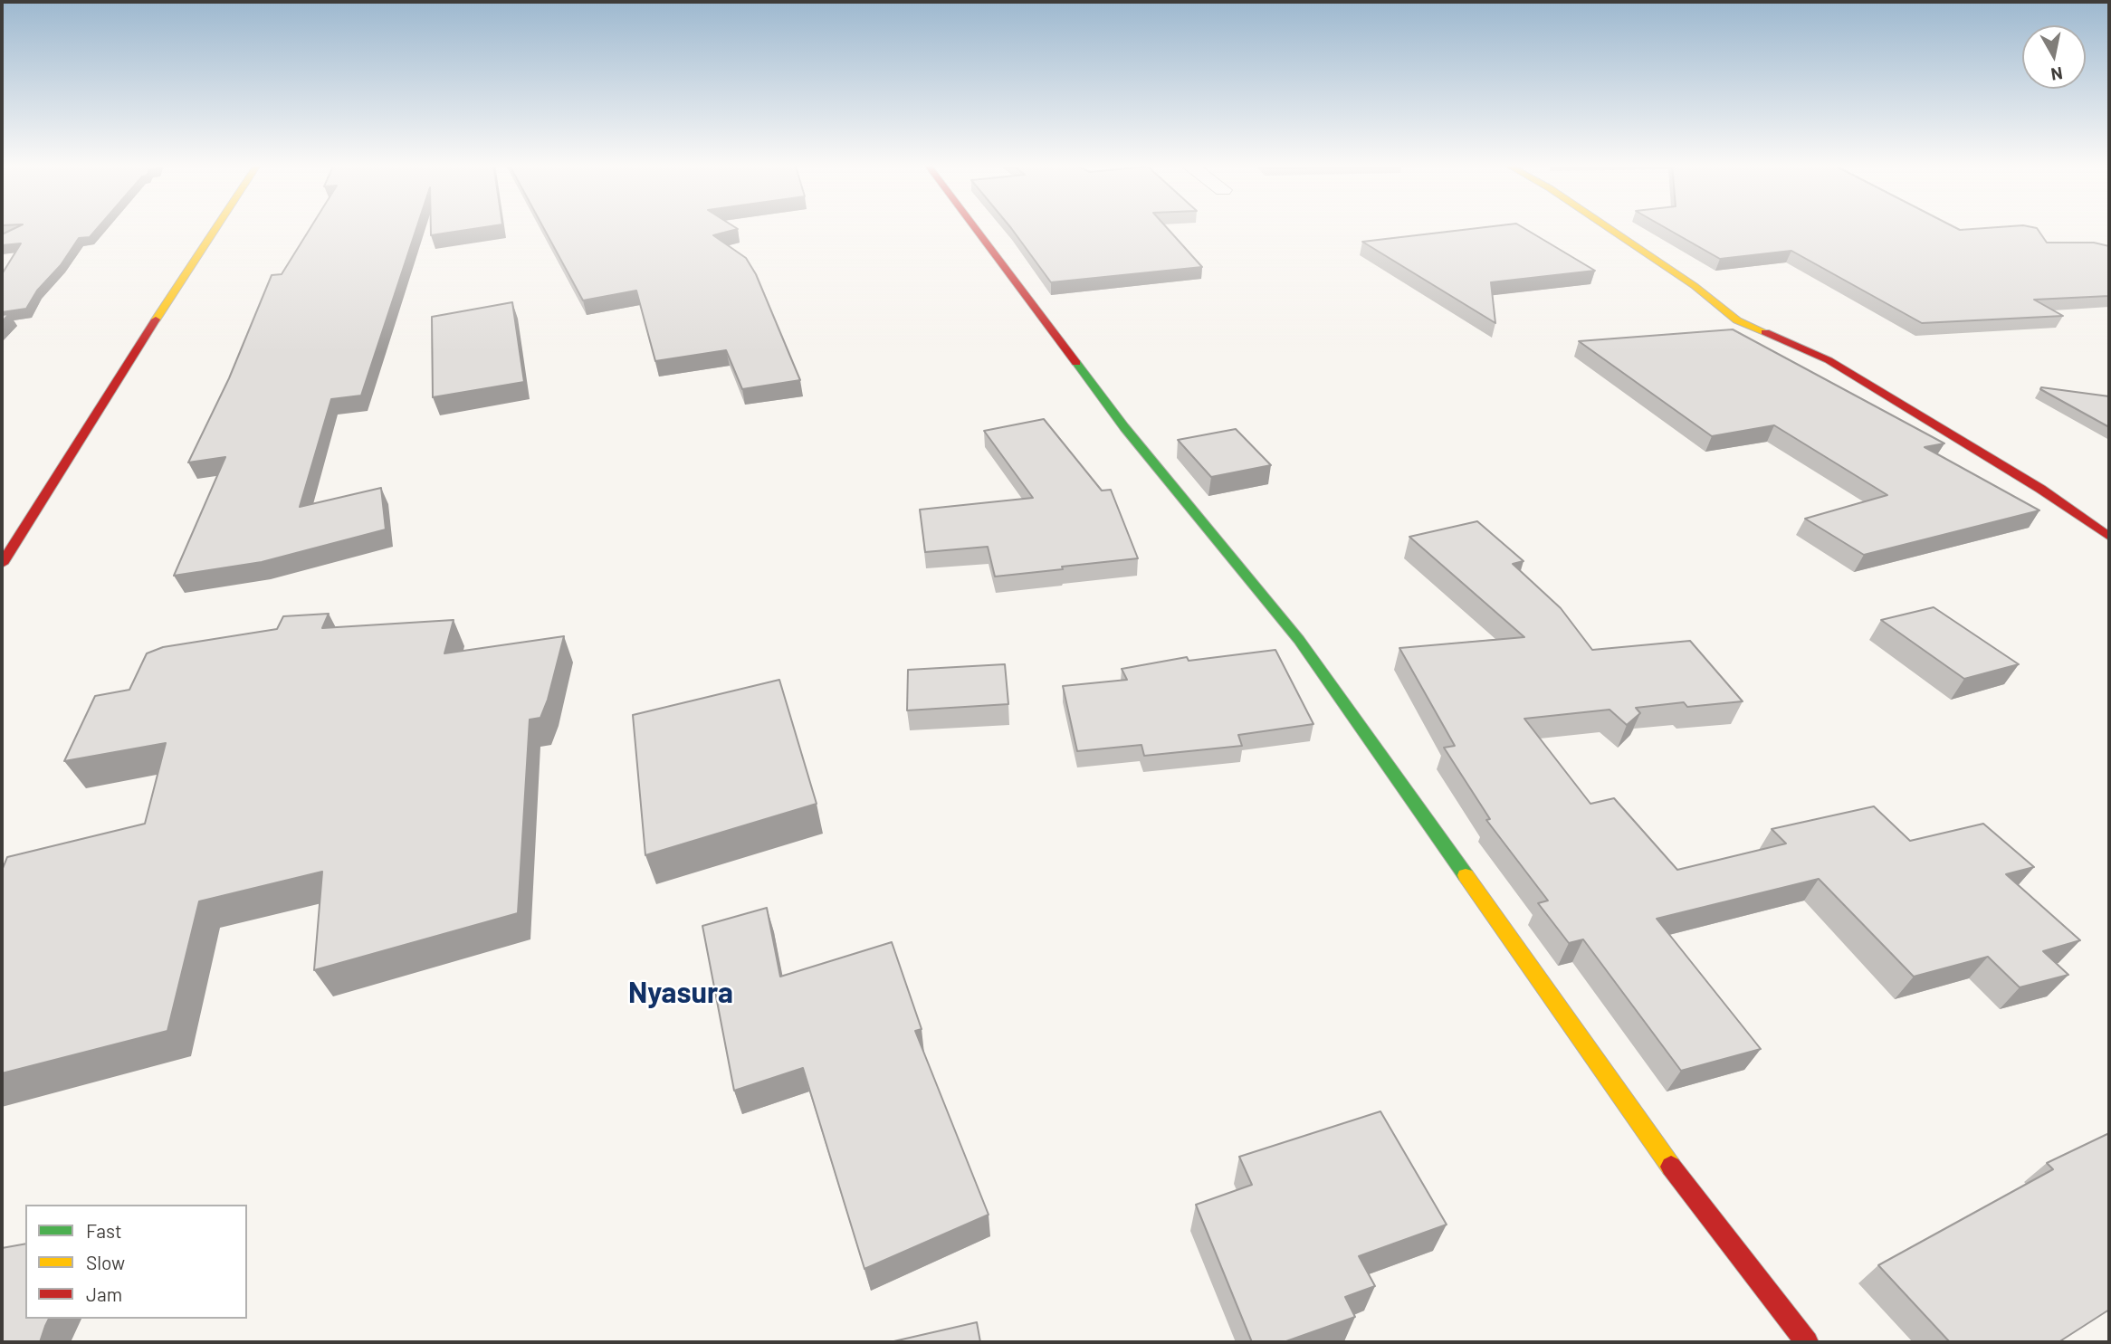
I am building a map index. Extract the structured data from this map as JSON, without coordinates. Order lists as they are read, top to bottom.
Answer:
{
  "districts": ["Nyasura"],
  "legend": ["Fast", "Slow", "Jam"],
  "north": "bottom"
}
